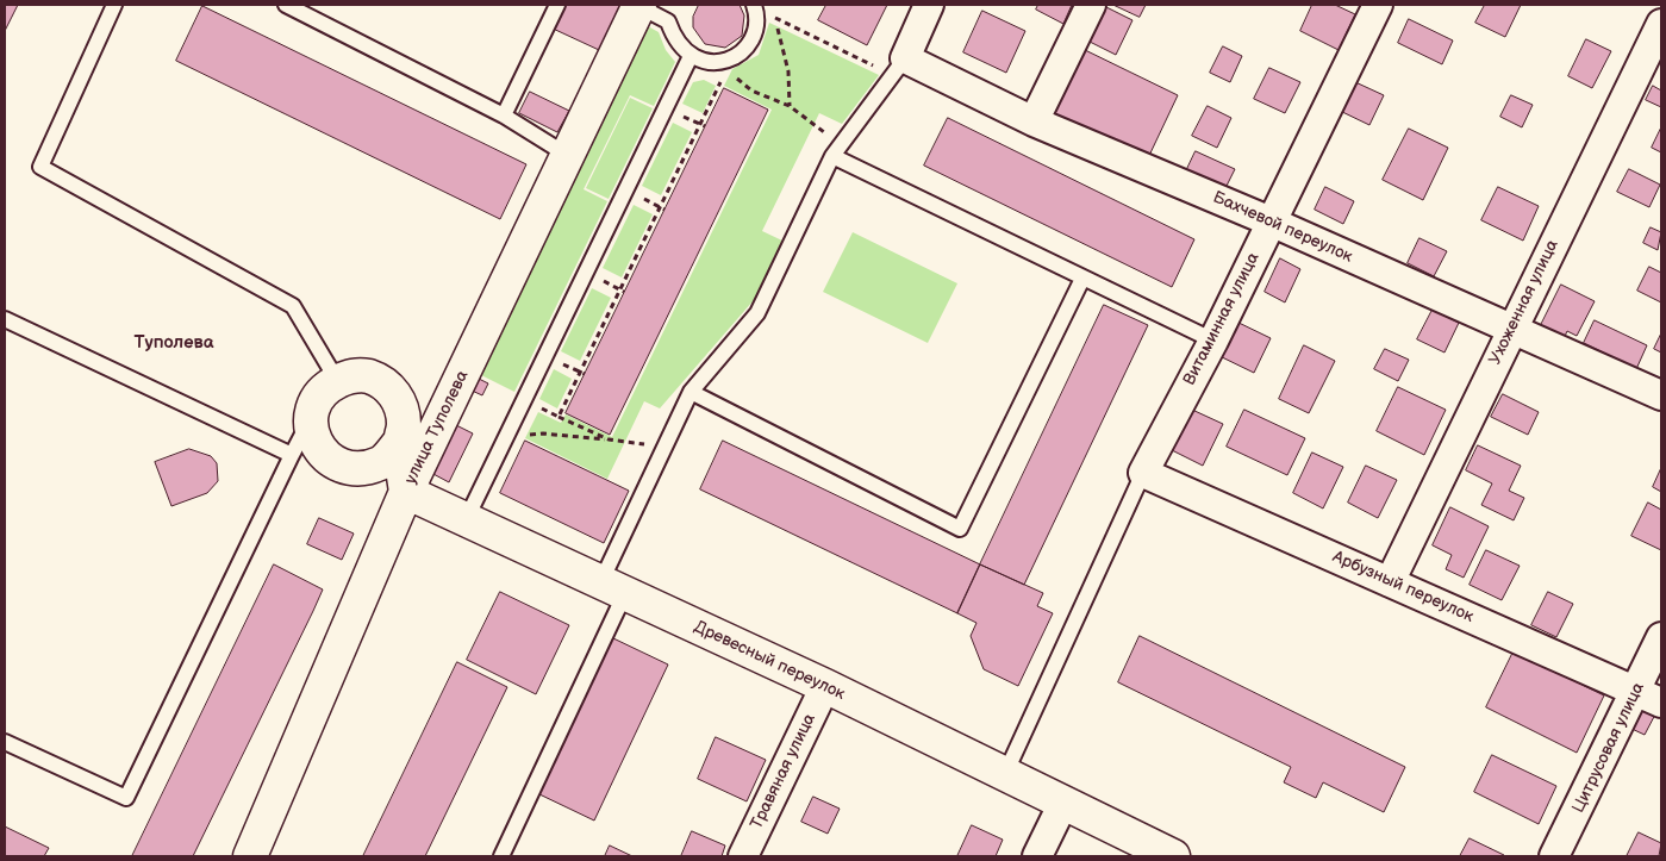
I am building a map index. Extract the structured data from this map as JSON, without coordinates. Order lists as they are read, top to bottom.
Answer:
{
  "streets": {
    "street": [
      "Бахчевой переулок",
      "Ухоженная улица",
      "Витаминная улица",
      "улица Туполева",
      "Арбузный переулок",
      "Древесный переулок",
      "Цитрусовая улица",
      "Травяная улица"
    ]
  },
  "crossings": [
    ["Бахчевой переулок", "Ухоженная улица"],
    ["Бахчевой переулок", "Витаминная улица"],
    ["Ухоженная улица", "Арбузный переулок"],
    ["Витаминная улица", "Арбузный переулок"],
    ["улица Туполева", "Древесный переулок"],
    ["Арбузный переулок", "Цитрусовая улица"],
    ["Древесный переулок", "Травяная улица"]
  ],
  "districts": ["Туполева"]
}
